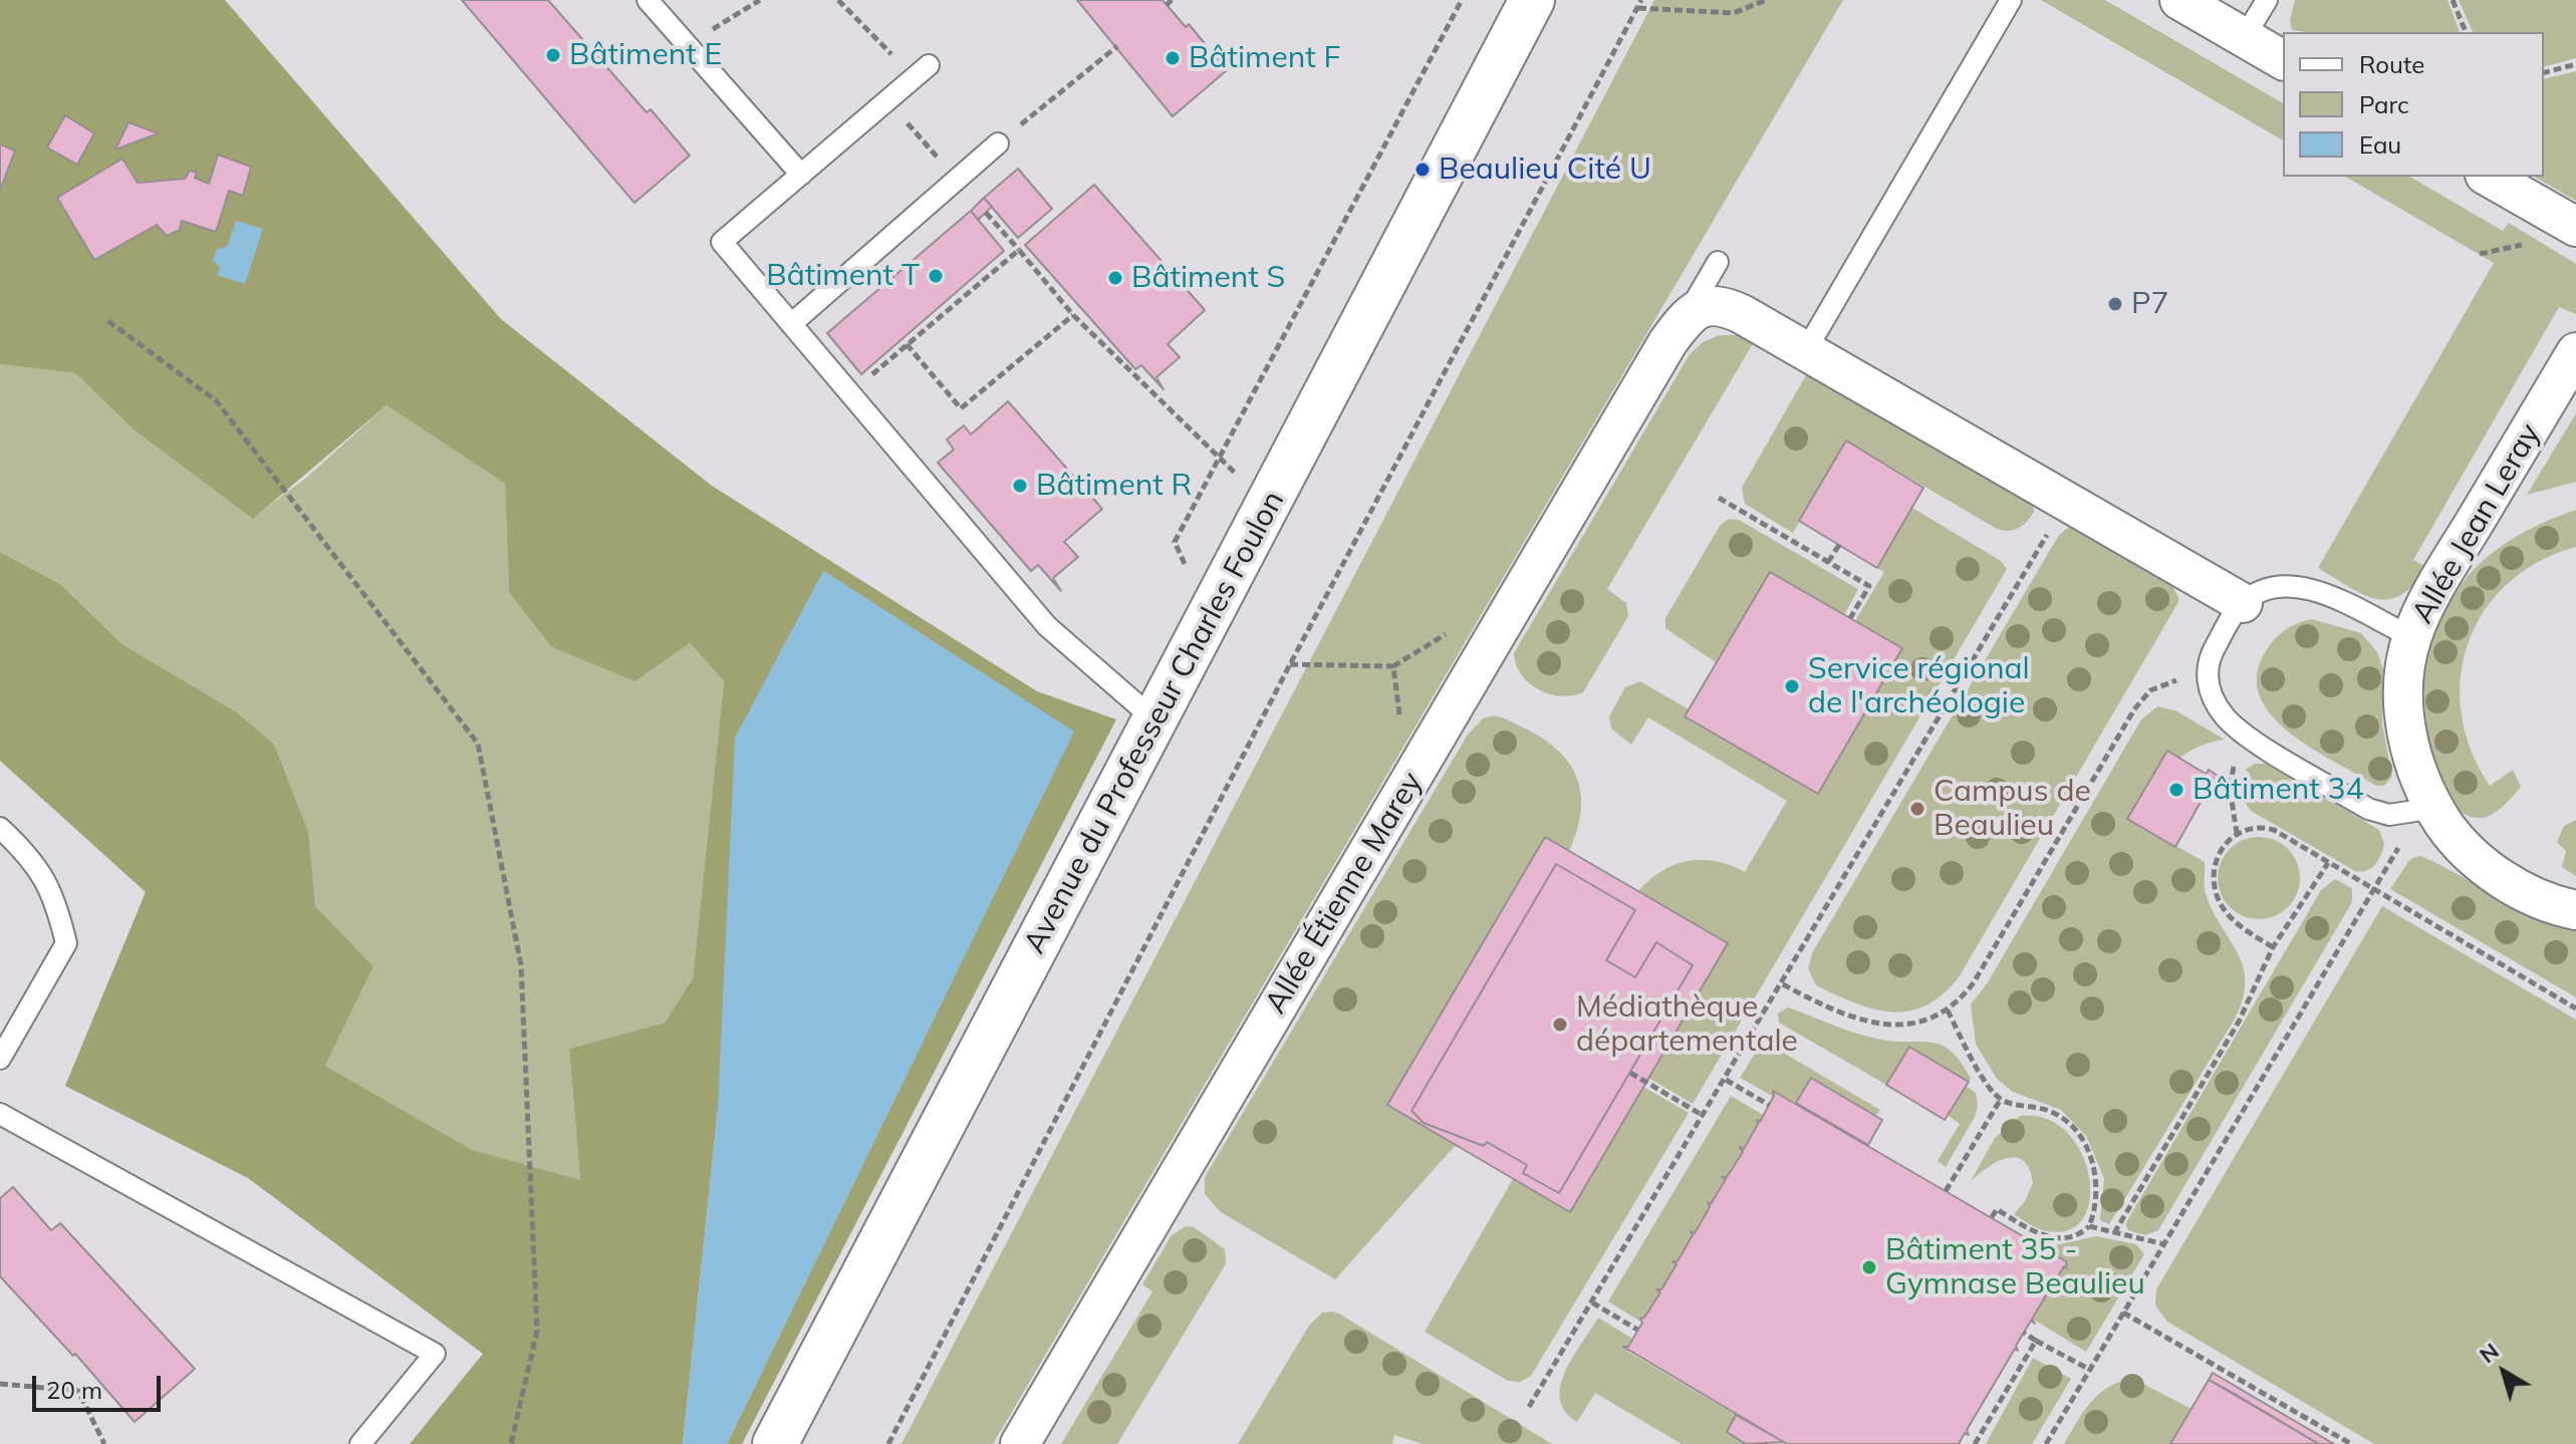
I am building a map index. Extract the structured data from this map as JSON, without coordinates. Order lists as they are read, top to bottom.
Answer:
{
  "streets": {
    "main road": ["Avenue du Professeur Charles Foulon"],
    "street": ["Allée Jean Leray", "Allée Étienne Marey"]
  },
  "places": [
    "Bâtiment E",
    "Bâtiment F",
    "Beaulieu Cité U",
    "Bâtiment T",
    "Bâtiment S",
    "P7",
    "Bâtiment R",
    "Service régional de l'archéologie",
    "Bâtiment 34",
    "Campus de Beaulieu",
    "Médiathèque départementale",
    "Bâtiment 35 - Gymnase Beaulieu"
  ],
  "legend": ["Route", "Parc", "Eau"],
  "scale_bar": "20 m",
  "north": "top left"
}
